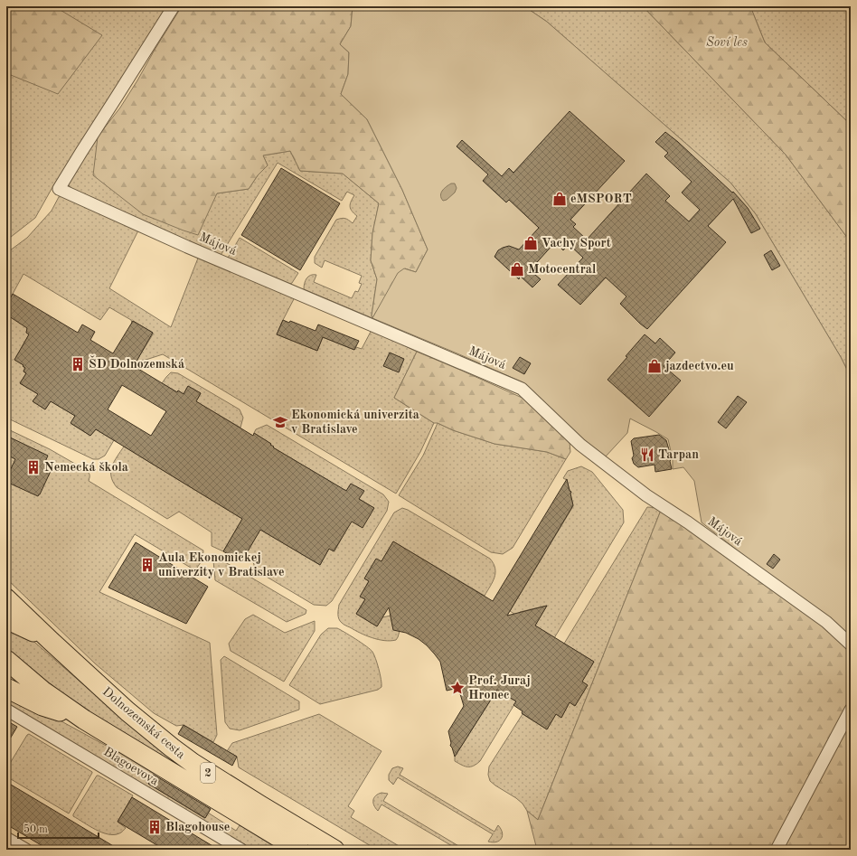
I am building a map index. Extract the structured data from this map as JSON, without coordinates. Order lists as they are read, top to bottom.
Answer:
{
  "streets": {
    "main road": ["Dolnozemská cesta", "2"],
    "street": ["Májová", "Blagoevova"]
  },
  "parks": ["Soví les"],
  "places": {
    "shop": [
      "eMSPORT",
      "Vachy Sport",
      "Motocentral",
      "jazdectvo.eu"
    ],
    "building": [
      "ŠD Dolnozemská",
      "Nemecká škola",
      "Aula Ekonomickej univerzity v Bratislave",
      "Blagohouse"
    ],
    "school or university": ["Ekonomická univerzita v Bratislave"],
    "restaurant": ["Tarpan"],
    "place": ["Prof. Juraj Hronec"]
  },
  "scale_bar": "50 m"
}
